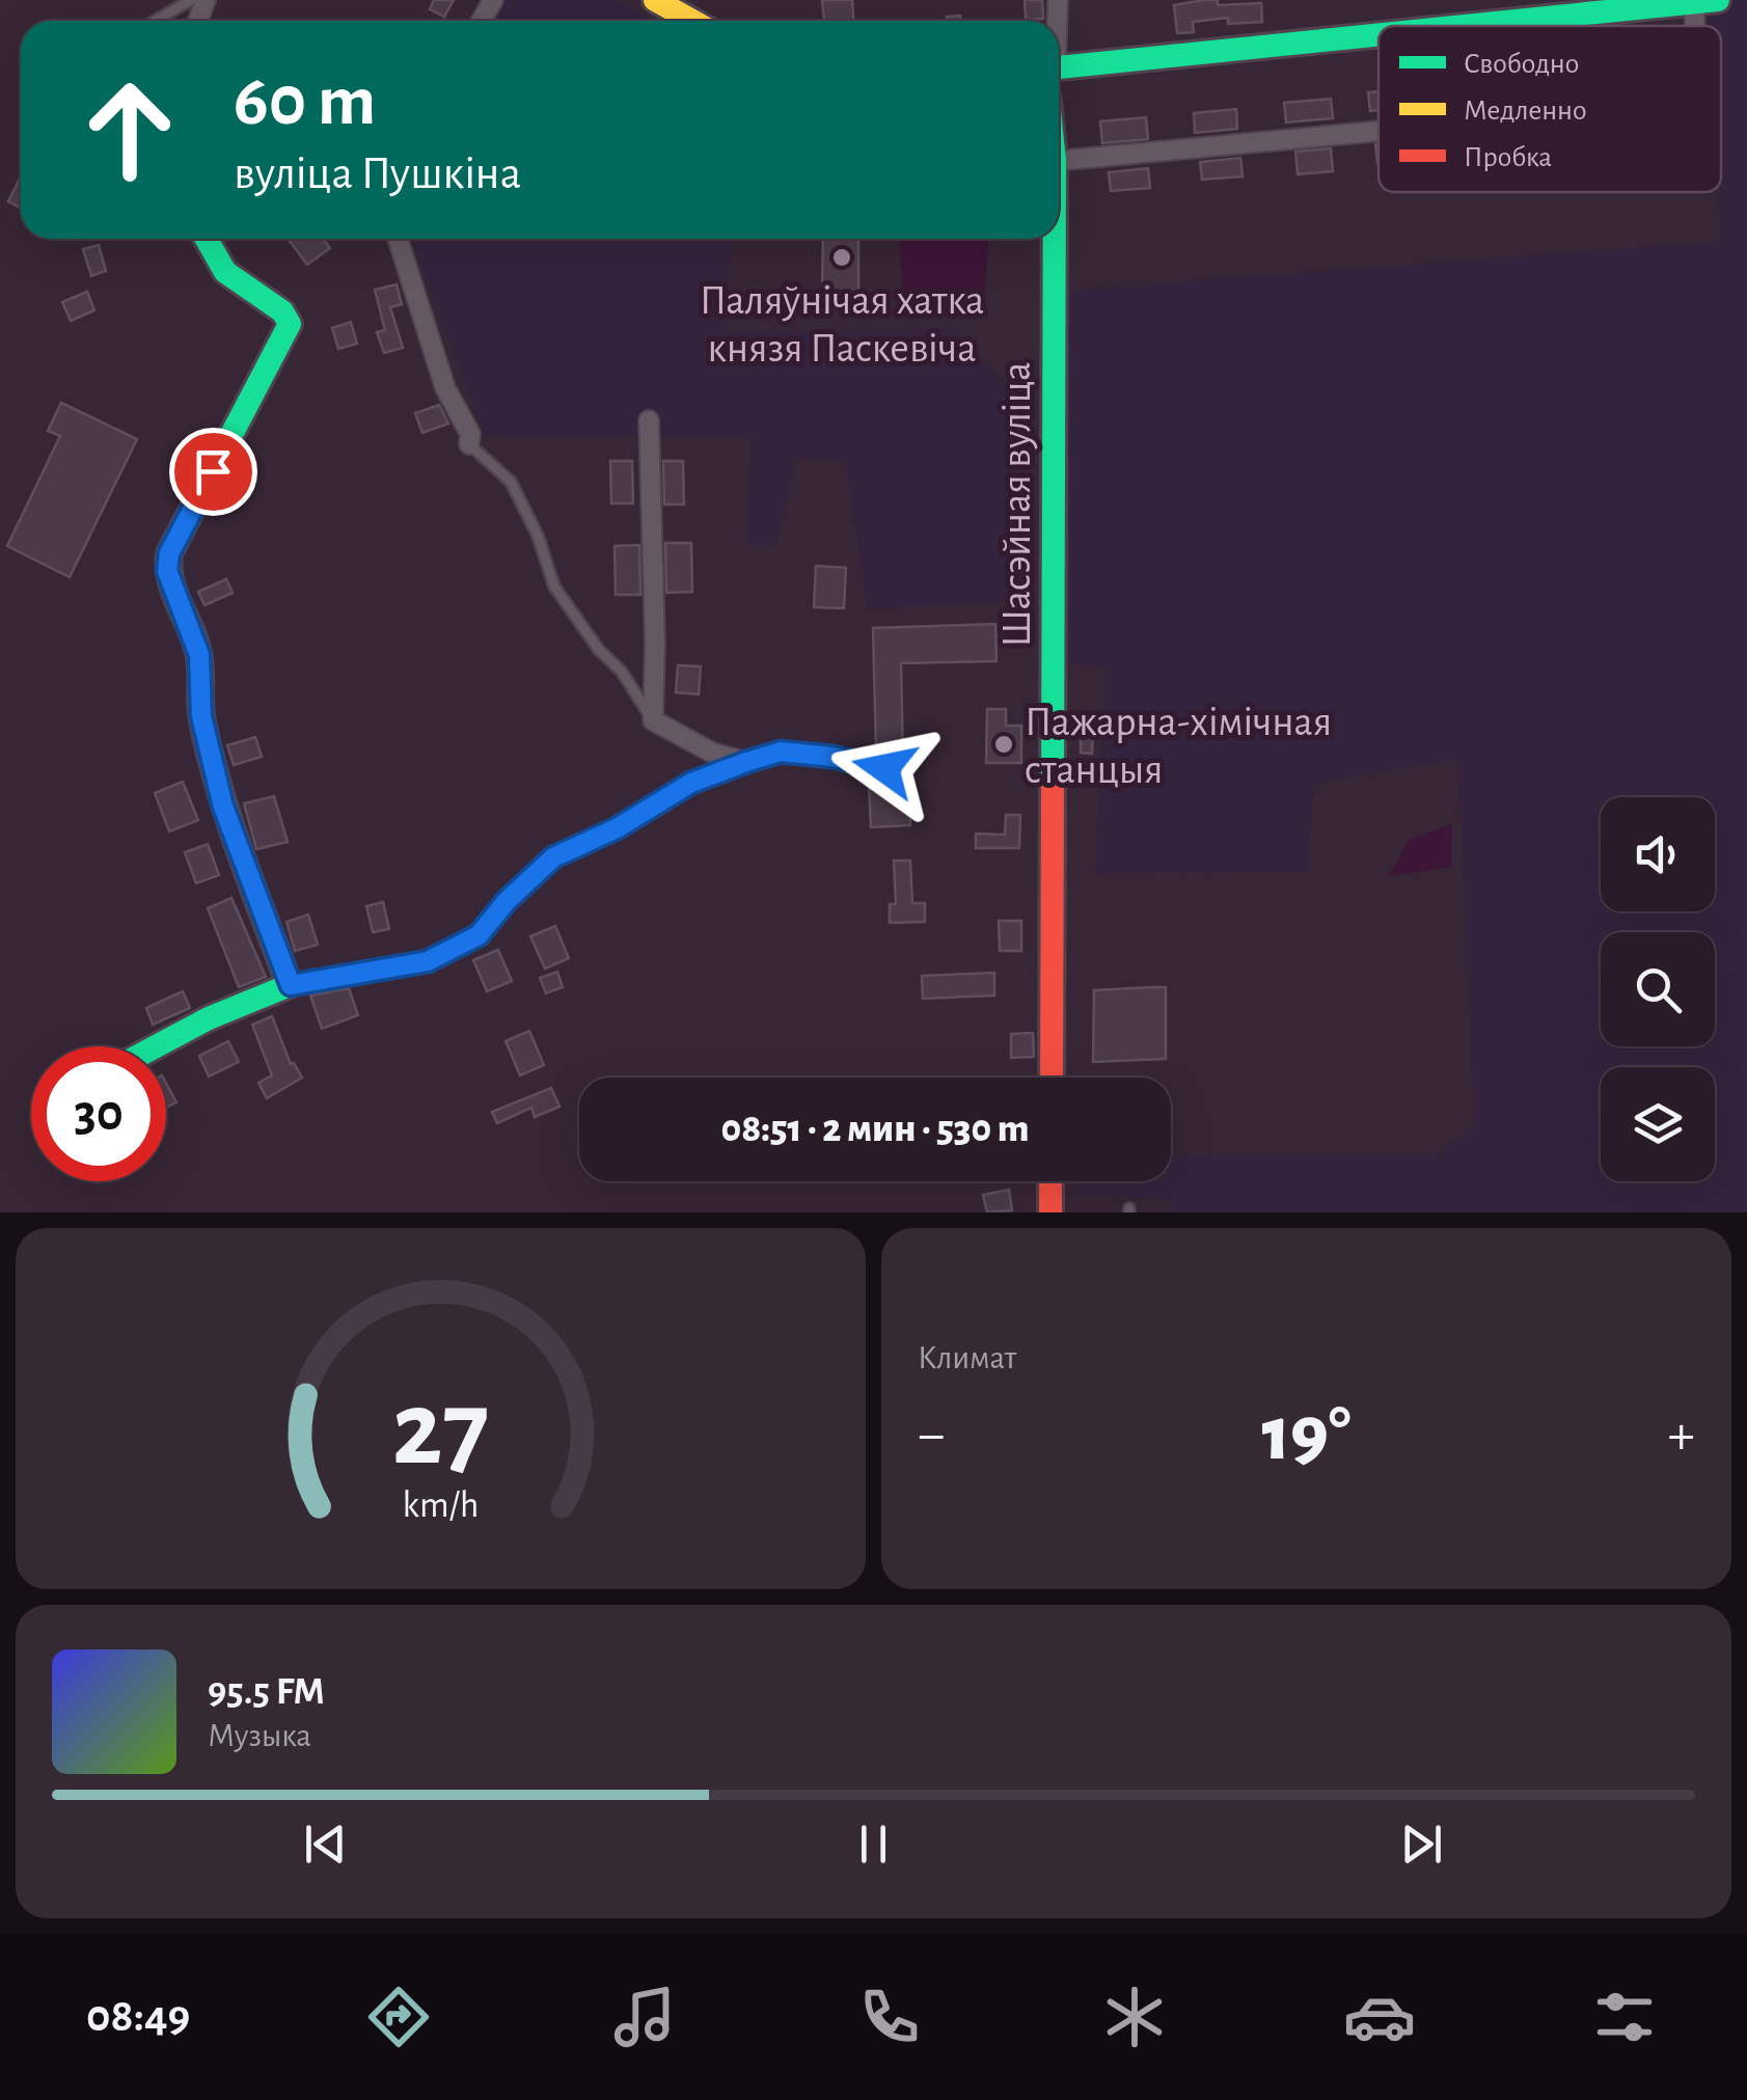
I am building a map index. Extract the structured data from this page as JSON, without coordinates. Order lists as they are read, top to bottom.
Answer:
{
  "streets": {
    "street": ["Шасэйная вуліца"]
  },
  "places": ["Паляўнічая хатка князя Паскевіча", "Пажарна-хімічная станцыя"],
  "legend": ["Свободно", "Медленно", "Пробка"],
  "page": {
    "turn": ["60 m", "вуліца Пушкіна"],
    "limit": "30",
    "trip": "08:51 · 2 мин · 530 m",
    "tile": "Климат",
    "heat": ["−", "19°", "+"],
    "song": ["95.5 FM", "Музыка"],
    "tabs": "08:49",
    "gauge": ["27", "km/h"]
  }
}
